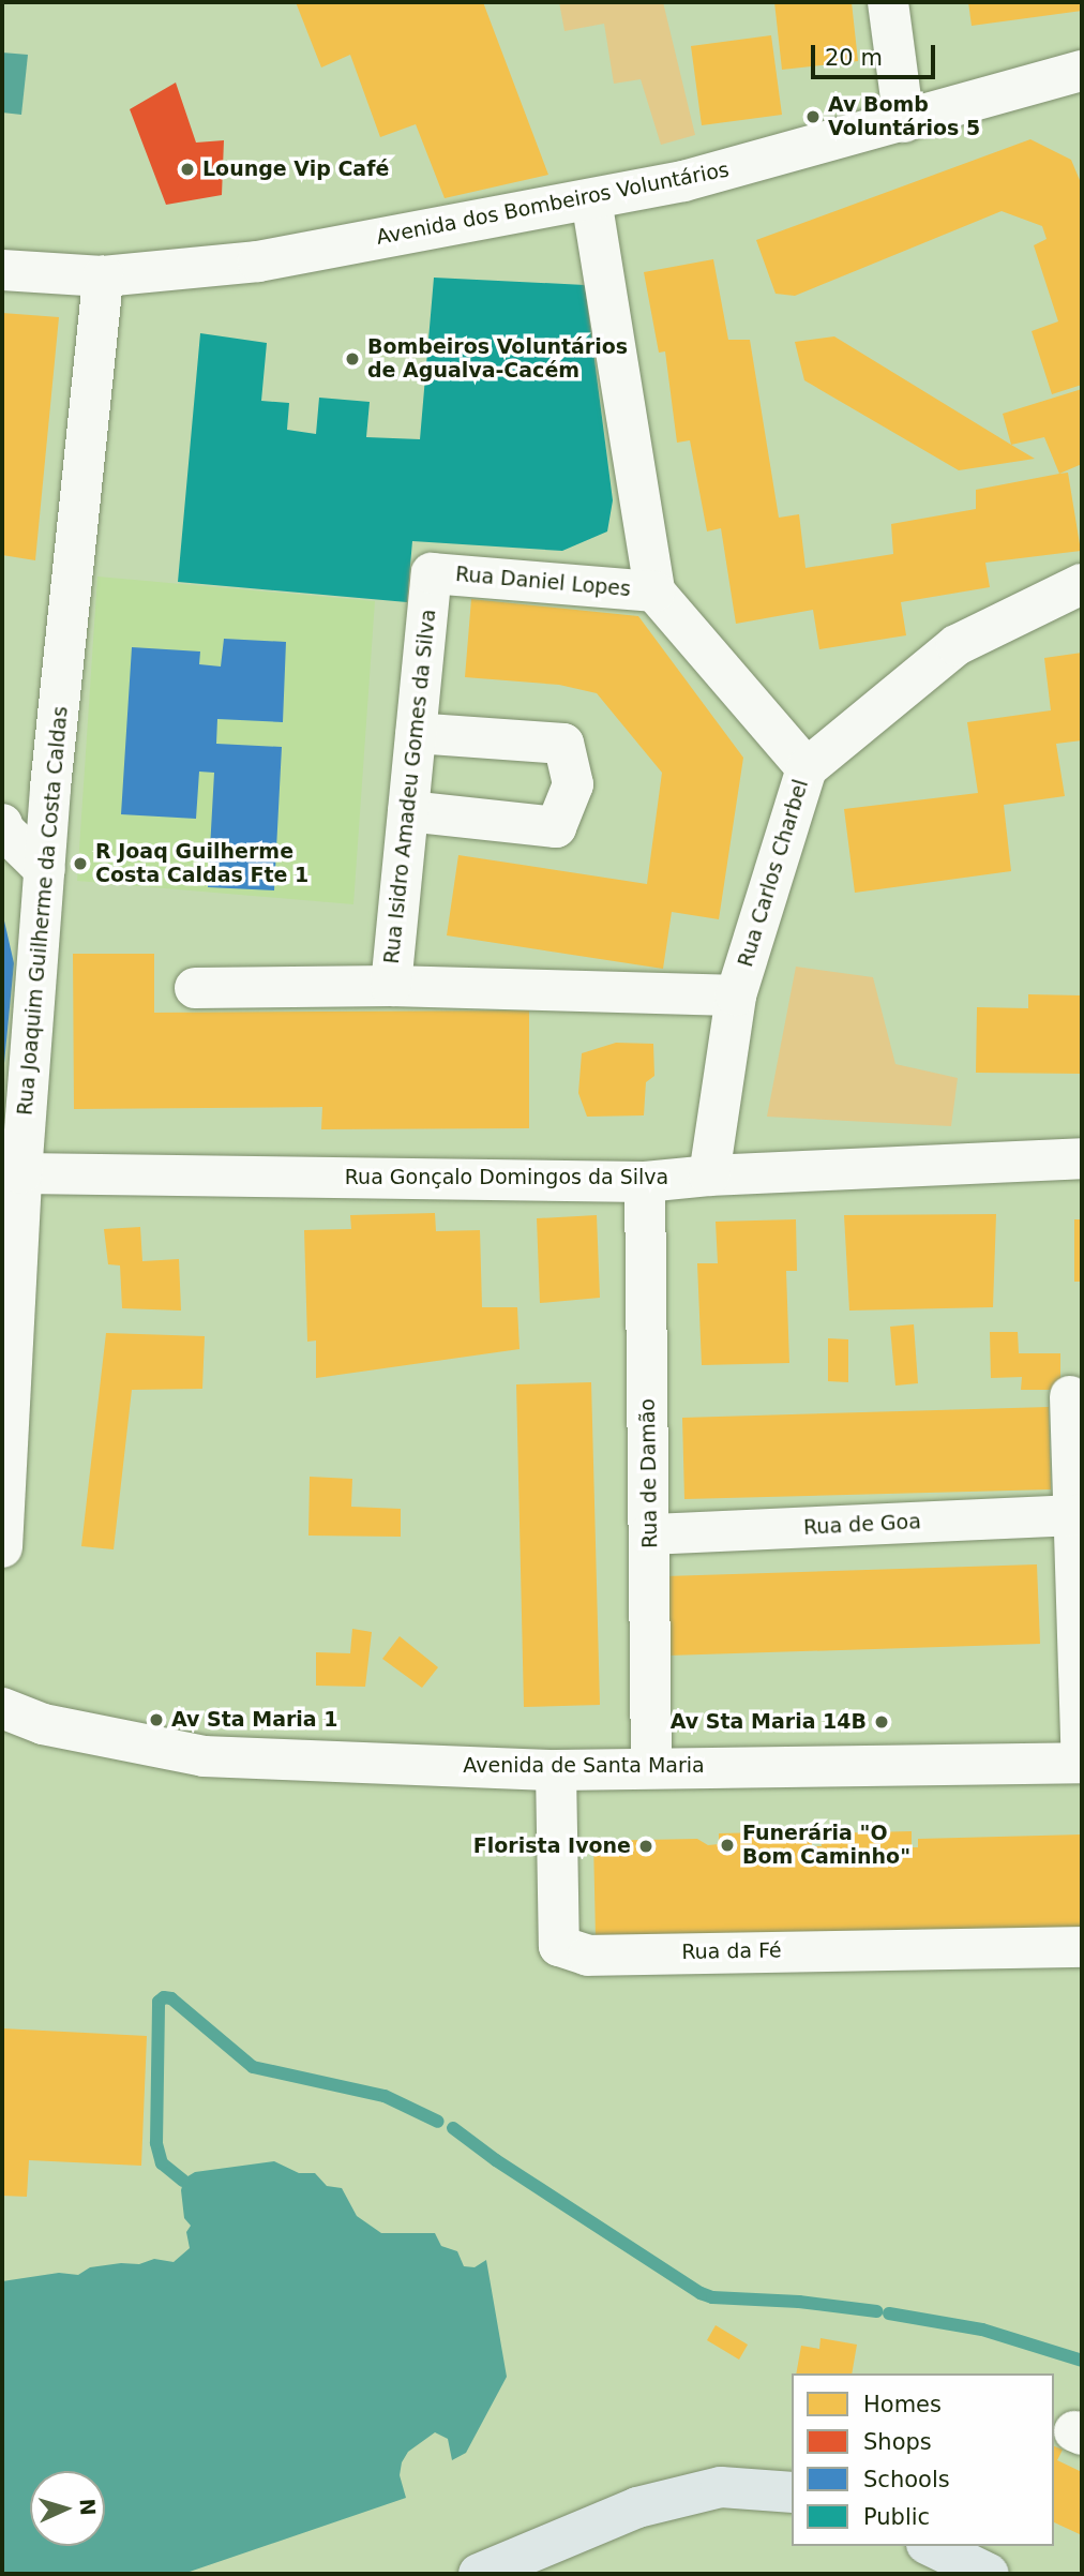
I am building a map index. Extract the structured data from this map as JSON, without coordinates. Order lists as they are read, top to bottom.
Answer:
{
  "streets": {
    "street": [
      "Avenida dos Bombeiros Voluntários",
      "Rua Daniel Lopes",
      "Rua Isidro Amadeu Gomes da Silva",
      "Rua Carlos Charbel",
      "Rua Joaquim Guilherme da Costa Caldas",
      "Rua Gonçalo Domingos da Silva",
      "Rua de Damão",
      "Rua de Goa",
      "Avenida de Santa Maria",
      "Rua da Fé"
    ]
  },
  "crossings": [
    ["Avenida dos Bombeiros Voluntários", "Rua Joaquim Guilherme da Costa Caldas"],
    ["Rua Daniel Lopes", "Rua Isidro Amadeu Gomes da Silva"],
    ["Rua Carlos Charbel", "Rua Gonçalo Domingos da Silva"],
    ["Rua Joaquim Guilherme da Costa Caldas", "Rua Gonçalo Domingos da Silva"],
    ["Rua Gonçalo Domingos da Silva", "Rua de Damão"],
    ["Rua de Damão", "Rua de Goa"],
    ["Rua de Damão", "Avenida de Santa Maria"],
    ["Avenida de Santa Maria", "Rua da Fé"]
  ],
  "places": [
    "Av Bomb Voluntários 5",
    "Lounge Vip Café",
    "Bombeiros Voluntários de Agualva-Cacém",
    "R Joaq Guilherme Costa Caldas Fte 1",
    "Av Sta Maria 1",
    "Av Sta Maria 14B",
    "Funerária \"O Bom Caminho\"",
    "Florista Ivone"
  ],
  "legend": [
    "Homes",
    "Shops",
    "Schools",
    "Public"
  ],
  "scale_bar": "20 m",
  "north": "right"
}
